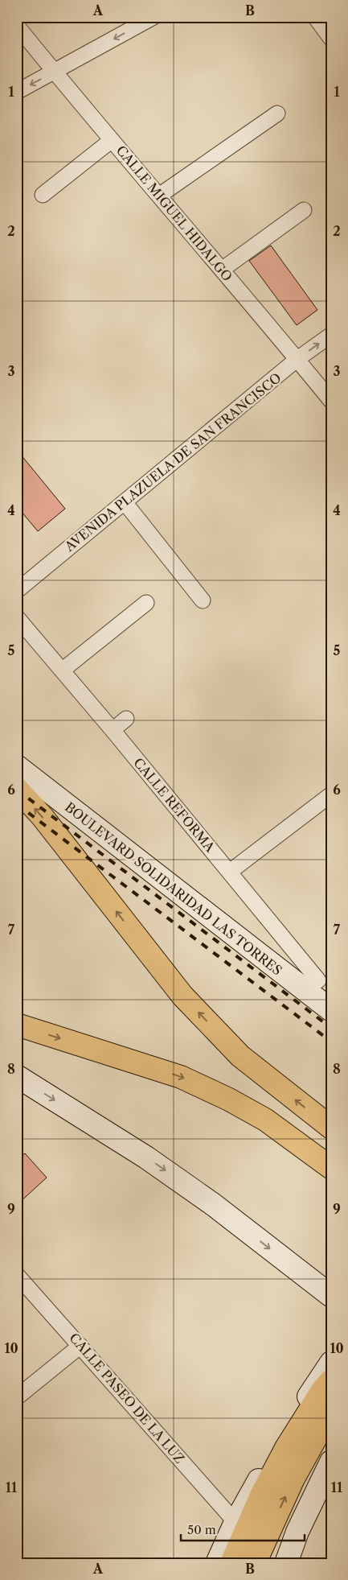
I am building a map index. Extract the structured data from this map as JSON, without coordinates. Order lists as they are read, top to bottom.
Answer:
{
  "streets": {
    "main road": ["BOULEVARD SOLIDARIDAD LAS TORRES"],
    "street": [
      "CALLE MIGUEL HIDALGO",
      "AVENIDA PLAZUELA DE SAN FRANCISCO",
      "CALLE REFORMA",
      "CALLE PASEO DE LA LUZ"
    ]
  },
  "crossings": [
    ["CALLE MIGUEL HIDALGO", "AVENIDA PLAZUELA DE SAN FRANCISCO"],
    ["CALLE REFORMA", "BOULEVARD SOLIDARIDAD LAS TORRES"]
  ],
  "scale_bar": "50 m",
  "grid": {
    "columns": ["A", "B"],
    "rows": [
      "1",
      "2",
      "3",
      "4",
      "5",
      "6",
      "7",
      "8",
      "9",
      "10",
      "11"
    ]
  }
}
